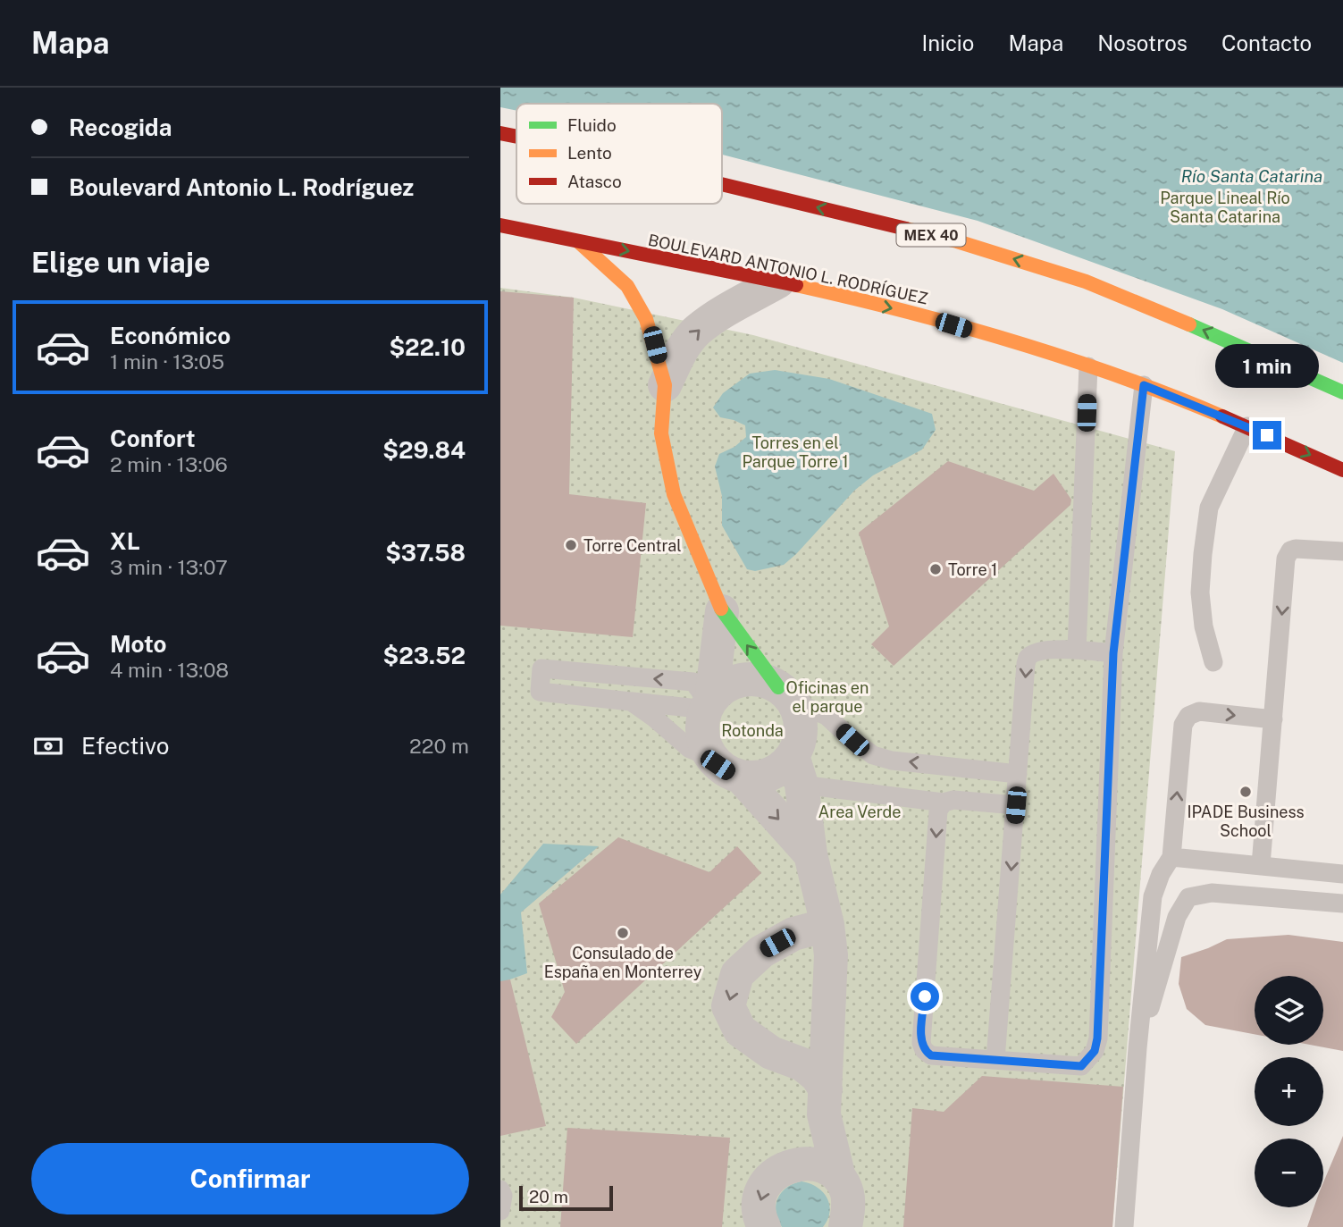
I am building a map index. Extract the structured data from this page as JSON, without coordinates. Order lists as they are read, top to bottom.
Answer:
{
  "streets": {
    "main road": ["MEX 40", "BOULEVARD ANTONIO L. RODRÍGUEZ"]
  },
  "water": ["Río Santa Catarina"],
  "parks": [
    "Parque Lineal Río Santa Catarina",
    "Torres en el Parque Torre 1",
    "Oficinas en el parque",
    "Rotonda",
    "Area Verde"
  ],
  "places": [
    "Torre Central",
    "Torre 1",
    "IPADE Business School",
    "Consulado de España en Monterrey"
  ],
  "legend": ["Fluido", "Lento", "Atasco"],
  "scale_bar": "20 m",
  "page": {
    "header": "Mapa",
    "nav": [
      "Inicio",
      "Mapa",
      "Nosotros",
      "Contacto"
    ],
    "banner": ["Recogida", "Boulevard Antonio L. Rodríguez"],
    "heading": "Elige un viaje",
    "list": [
      {
        "name": "Económico",
        "note": "1 min · 13:05",
        "value": "$22.10"
      },
      {
        "name": "Confort",
        "note": "2 min · 13:06",
        "value": "$29.84"
      },
      {
        "name": "XL",
        "note": "3 min · 13:07",
        "value": "$37.58"
      },
      {
        "name": "Moto",
        "note": "4 min · 13:08",
        "value": "$23.52"
      }
    ],
    "bubble": "1 min",
    "pay": ["Efectivo", "220 m"],
    "map_buttons": ["+", "−"],
    "buttons": "Confirmar",
    "scale": "20 m"
  }
}
